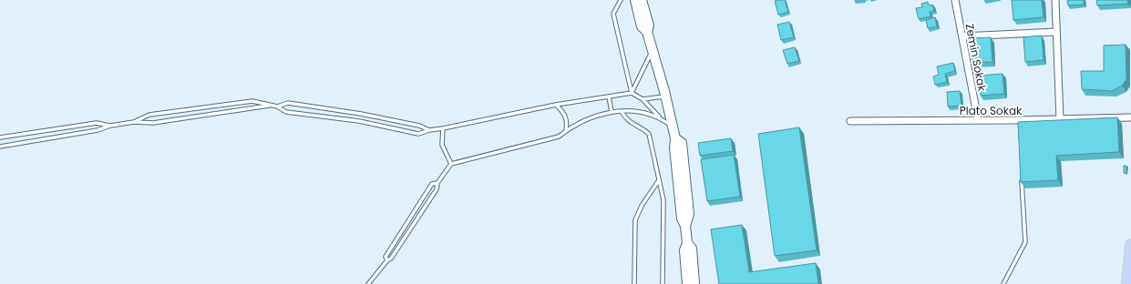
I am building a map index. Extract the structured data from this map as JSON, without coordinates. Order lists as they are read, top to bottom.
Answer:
{
  "streets": {
    "street": ["Zemin Sokak", "Plato Sokak"]
  },
  "crossings": [
    ["Zemin Sokak", "Plato Sokak"]
  ]
}
